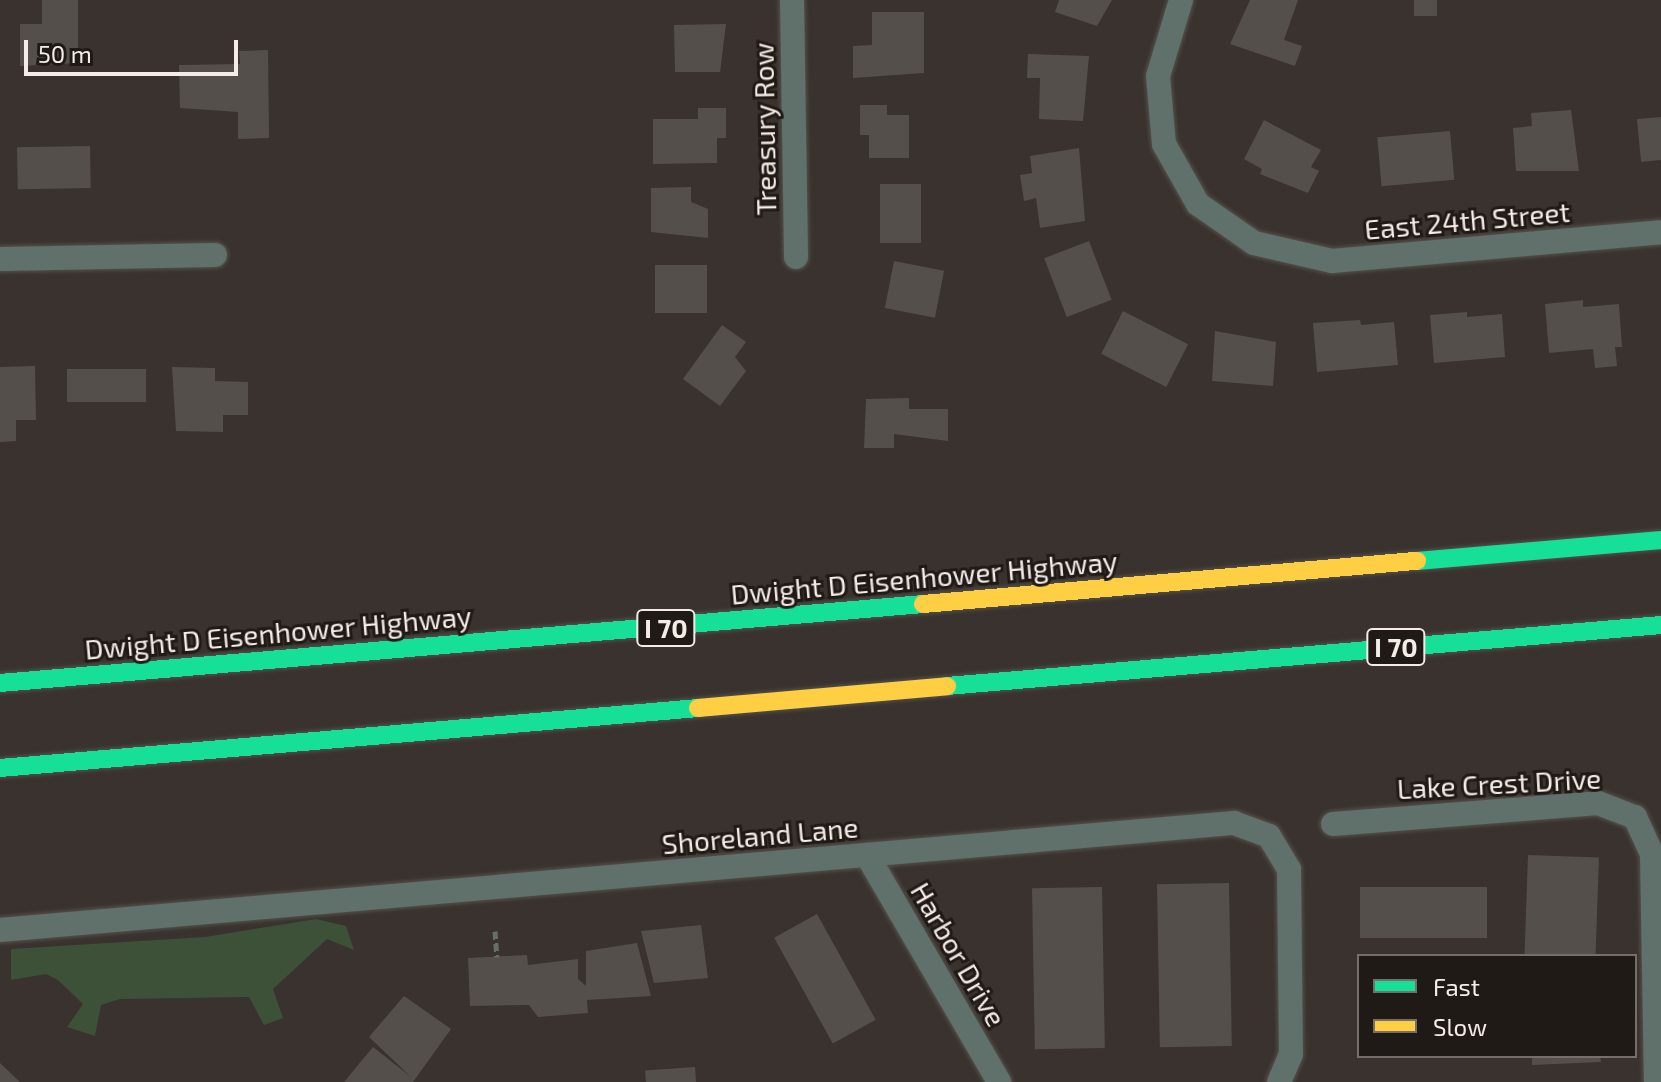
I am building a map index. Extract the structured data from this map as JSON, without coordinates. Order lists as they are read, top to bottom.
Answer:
{
  "streets": {
    "highway": ["Dwight D Eisenhower Highway", "I 70"],
    "street": [
      "Treasury Row",
      "East 24th Street",
      "Lake Crest Drive",
      "Shoreland Lane",
      "Harbor Drive"
    ]
  },
  "crossings": [
    ["Shoreland Lane", "Harbor Drive"]
  ],
  "legend": ["Fast", "Slow"],
  "scale_bar": "50 m"
}
